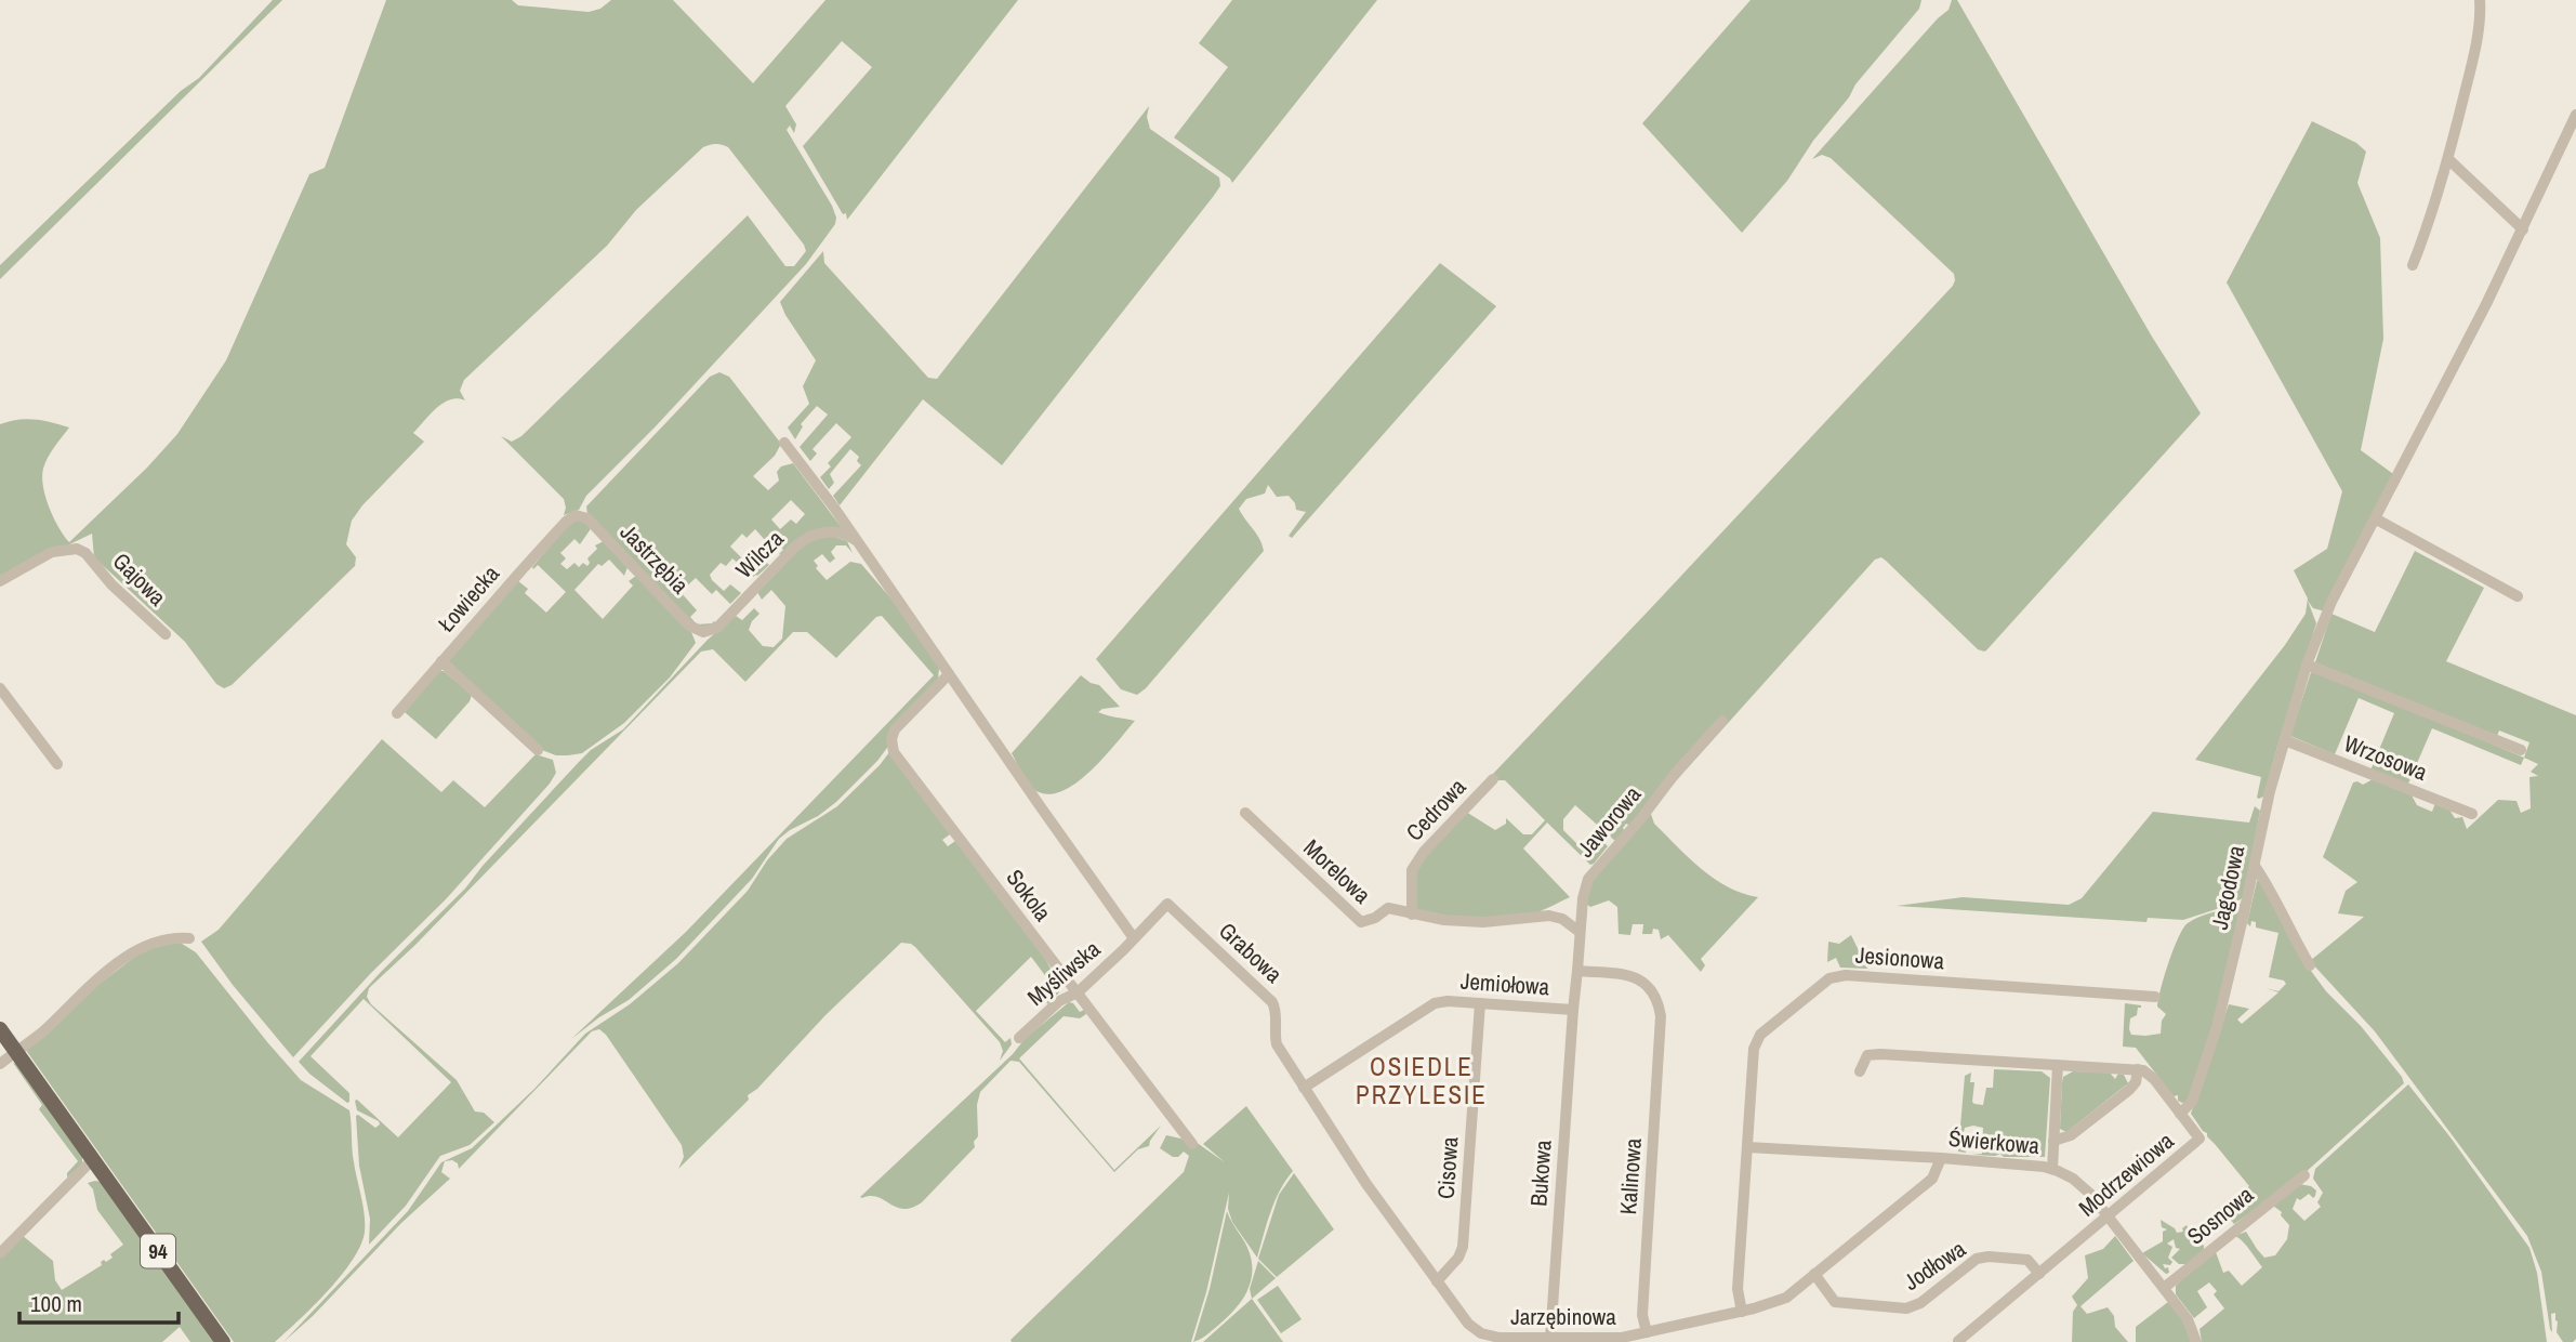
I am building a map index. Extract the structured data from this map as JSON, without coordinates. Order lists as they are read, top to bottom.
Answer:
{
  "streets": {
    "main road": ["94"],
    "street": [
      "Wilcza",
      "Jastrzębia",
      "Gajowa",
      "Łowiecka",
      "Wrzosowa",
      "Cedrowa",
      "Jaworowa",
      "Morelowa",
      "Jagodowa",
      "Sokola",
      "Grabowa",
      "Jesionowa",
      "Myśliwska",
      "Jemiołowa",
      "Świerkowa",
      "Cisowa",
      "Bukowa",
      "Modrzewiowa",
      "Kalinowa",
      "Sosnowa",
      "Jodłowa",
      "Jarzębinowa"
    ]
  },
  "crossings": [
    ["Wilcza", "Jastrzębia"],
    ["Jastrzębia", "Łowiecka"],
    ["Wrzosowa", "Jagodowa"],
    ["Cedrowa", "Morelowa"],
    ["Jaworowa", "Jemiołowa"],
    ["Jagodowa", "Modrzewiowa"],
    ["Sokola", "Myśliwska"],
    ["Grabowa", "Myśliwska"],
    ["Grabowa", "Jarzębinowa"],
    ["Jesionowa", "Świerkowa"],
    ["Jesionowa", "Jarzębinowa"],
    ["Jemiołowa", "Cisowa"],
    ["Jemiołowa", "Bukowa"],
    ["Jemiołowa", "Kalinowa"],
    ["Jemiołowa", "Jarzębinowa"],
    ["Świerkowa", "Modrzewiowa"],
    ["Świerkowa", "Sosnowa"],
    ["Świerkowa", "Jarzębinowa"],
    ["Cisowa", "Jarzębinowa"],
    ["Bukowa", "Jarzębinowa"],
    ["Modrzewiowa", "Jodłowa"],
    ["Kalinowa", "Jarzębinowa"],
    ["Jodłowa", "Jarzębinowa"]
  ],
  "districts": ["OSIEDLE PRZYLESIE"],
  "scale_bar": "100 m"
}
